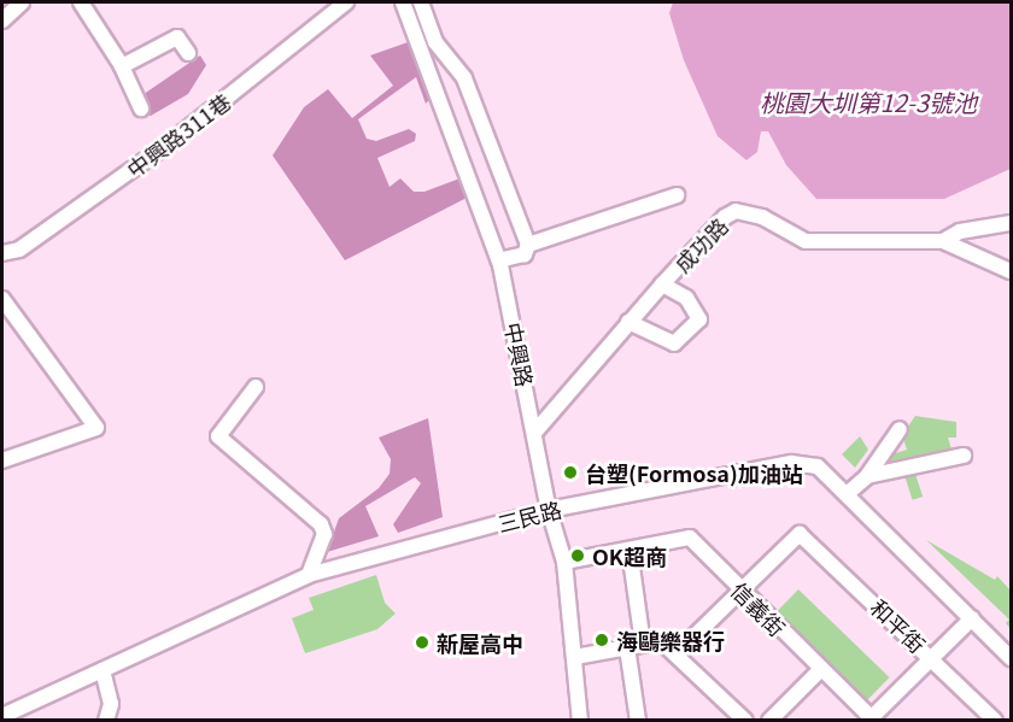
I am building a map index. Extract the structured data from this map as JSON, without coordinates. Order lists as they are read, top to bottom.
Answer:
{
  "streets": {
    "street": [
      "中興路311巷",
      "成功路",
      "中興路",
      "三民路",
      "信義街",
      "和平街"
    ]
  },
  "crossings": [
    ["成功路", "中興路"],
    ["中興路", "三民路"],
    ["信義街", "和平街"]
  ],
  "water": ["桃園大圳第12-3號池"],
  "places": [
    "台塑(Formosa)加油站",
    "OK超商",
    "海鷗樂器行",
    "新屋高中"
  ]
}
